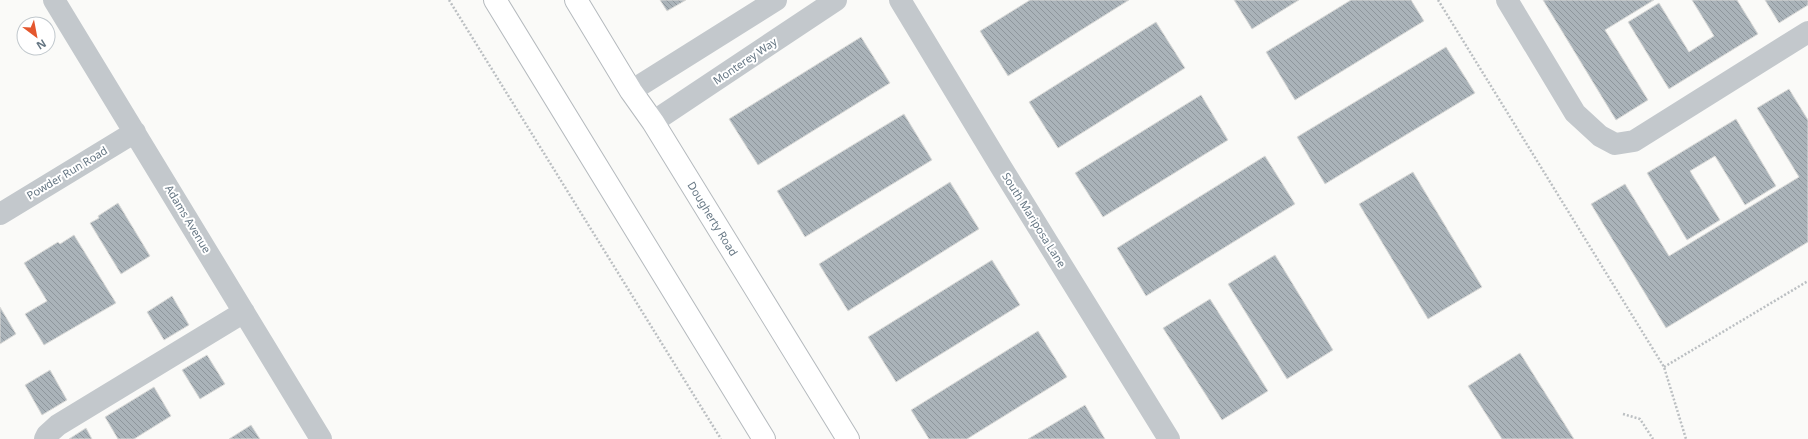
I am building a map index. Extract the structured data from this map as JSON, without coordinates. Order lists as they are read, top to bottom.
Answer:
{
  "streets": {
    "main road": ["Dougherty Road"],
    "street": [
      "Monterey Way",
      "Powder Run Road",
      "Adams Avenue",
      "South Mariposa Lane"
    ]
  },
  "crossings": [
    ["Monterey Way", "Dougherty Road"],
    ["Powder Run Road", "Adams Avenue"]
  ],
  "north": "bottom right"
}
